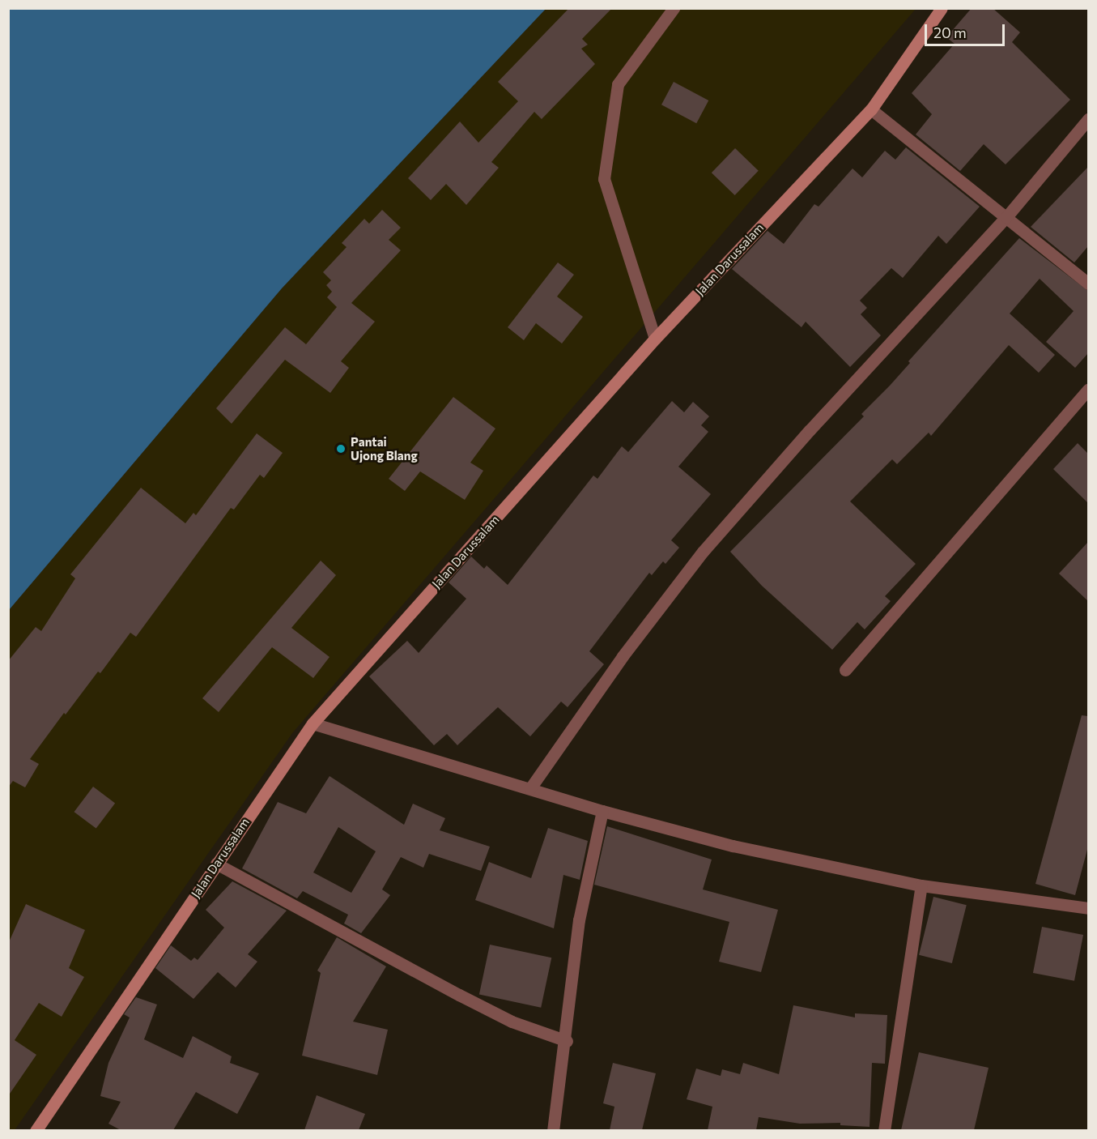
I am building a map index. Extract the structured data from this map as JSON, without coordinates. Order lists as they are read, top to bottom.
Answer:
{
  "streets": {
    "street": ["Jalan Darussalam"]
  },
  "places": ["Pantai Ujong Blang"],
  "scale_bar": "20 m"
}
